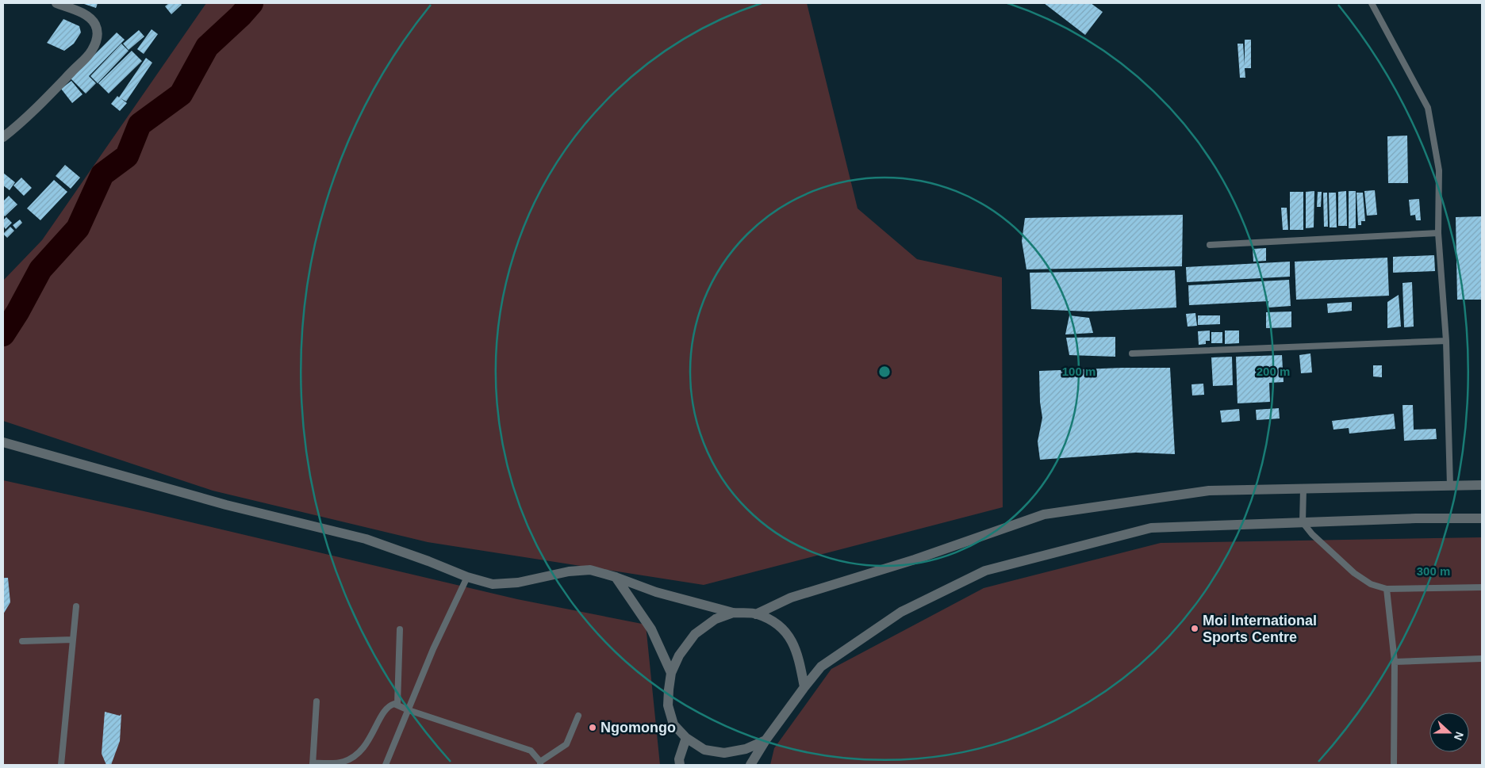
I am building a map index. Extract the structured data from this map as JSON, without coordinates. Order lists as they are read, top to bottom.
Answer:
{
  "places": ["Moi International Sports Centre", "Ngomongo"],
  "north": "right",
  "rings": ["100 m", "200 m", "300 m"]
}
